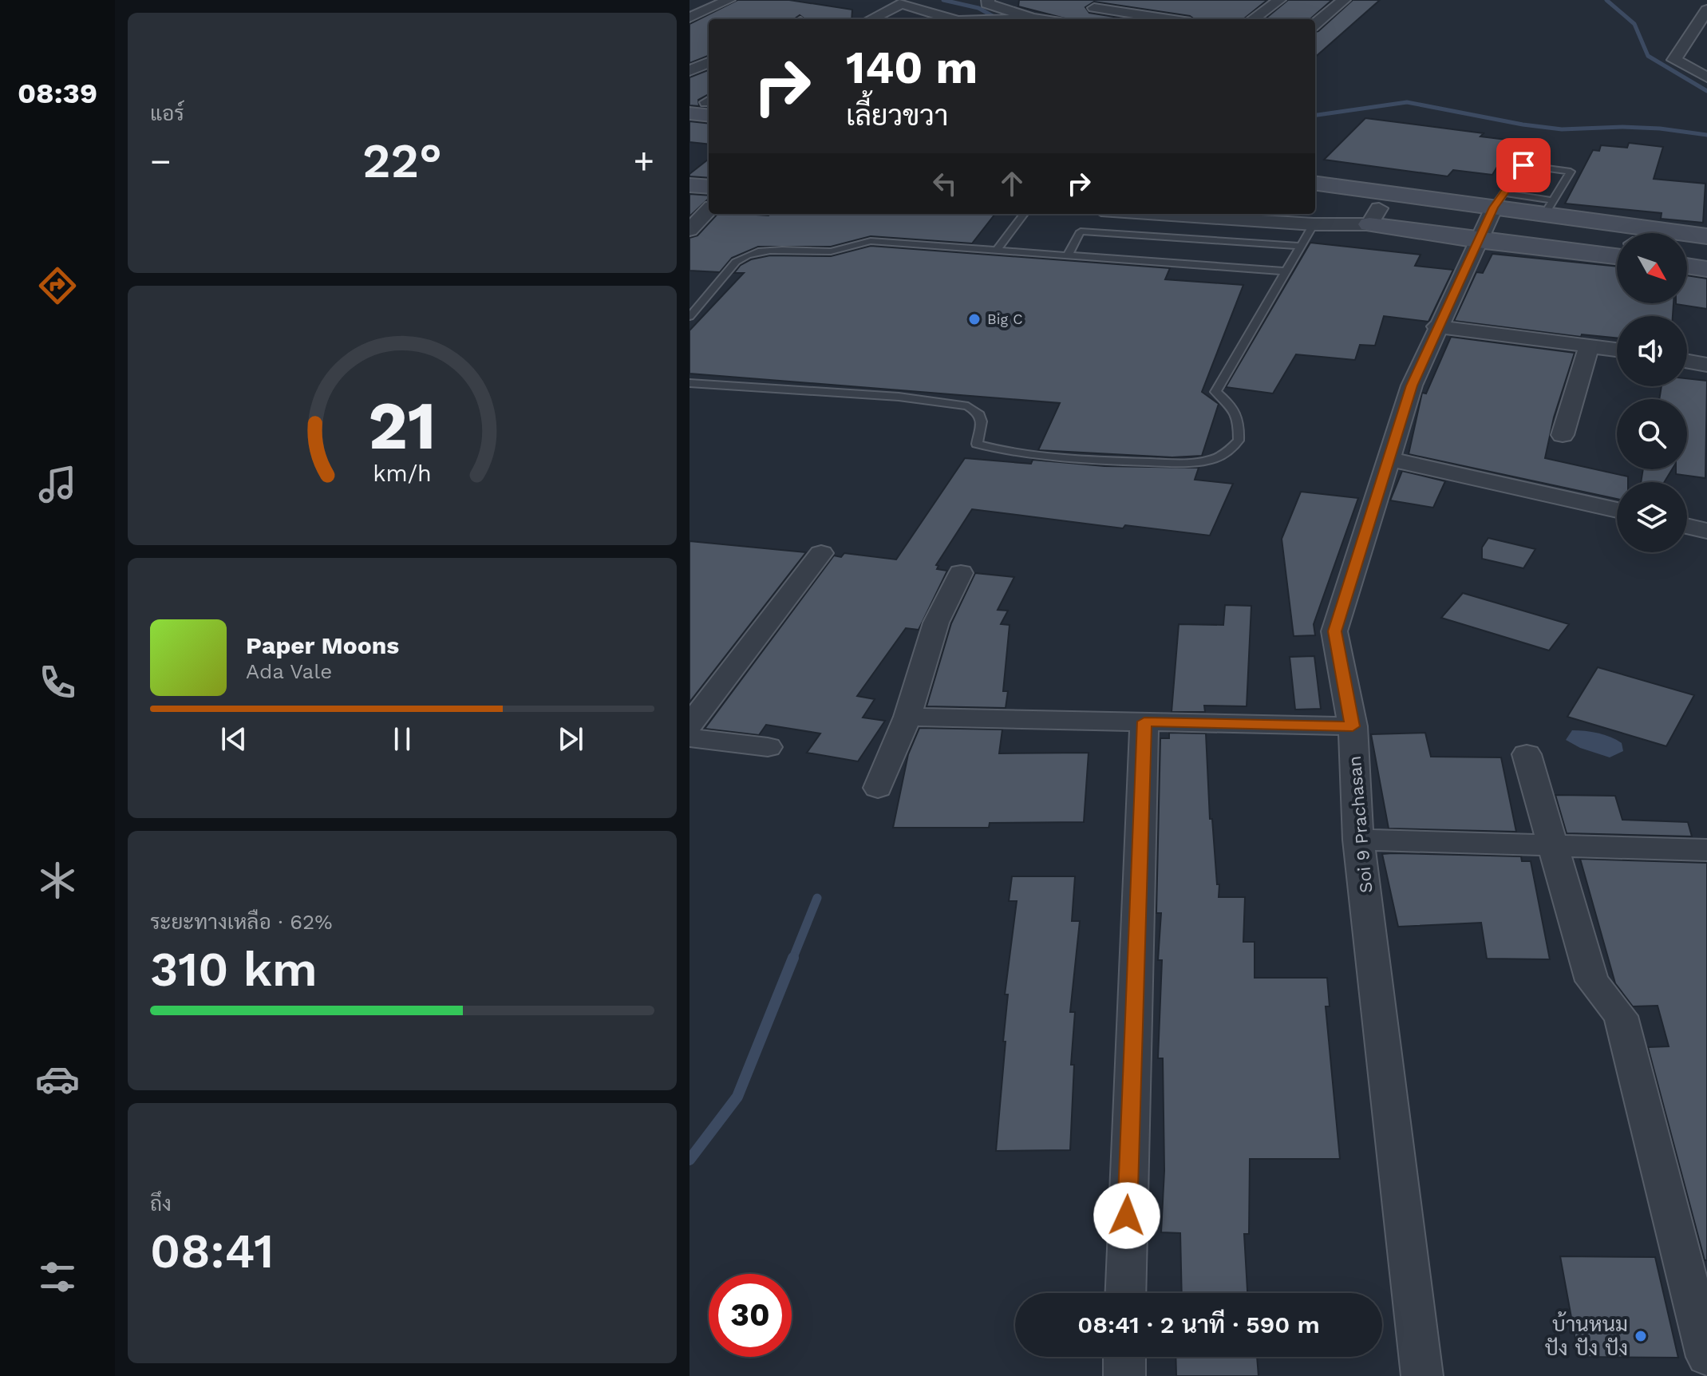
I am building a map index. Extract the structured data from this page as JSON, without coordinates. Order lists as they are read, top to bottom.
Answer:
{
  "streets": {
    "street": ["Soi 9 Prachasan"]
  },
  "places": ["Big C", "บ้านหนม ปัง ปัง ปัง"],
  "north": "bottom right",
  "page": {
    "tabs": "08:39",
    "tile": [
      "แอร์",
      ["ระยะทางเหลือ · 62%", "310 km"],
      ["ถึง", "08:41"]
    ],
    "turn": ["140 m", "เลี้ยวขวา"],
    "heat": ["−", "22°", "+"],
    "song": ["Paper Moons", "Ada Vale"],
    "limit": "30",
    "trip": "08:41 · 2 นาที · 590 m",
    "gauge": ["21", "km/h"]
  }
}
